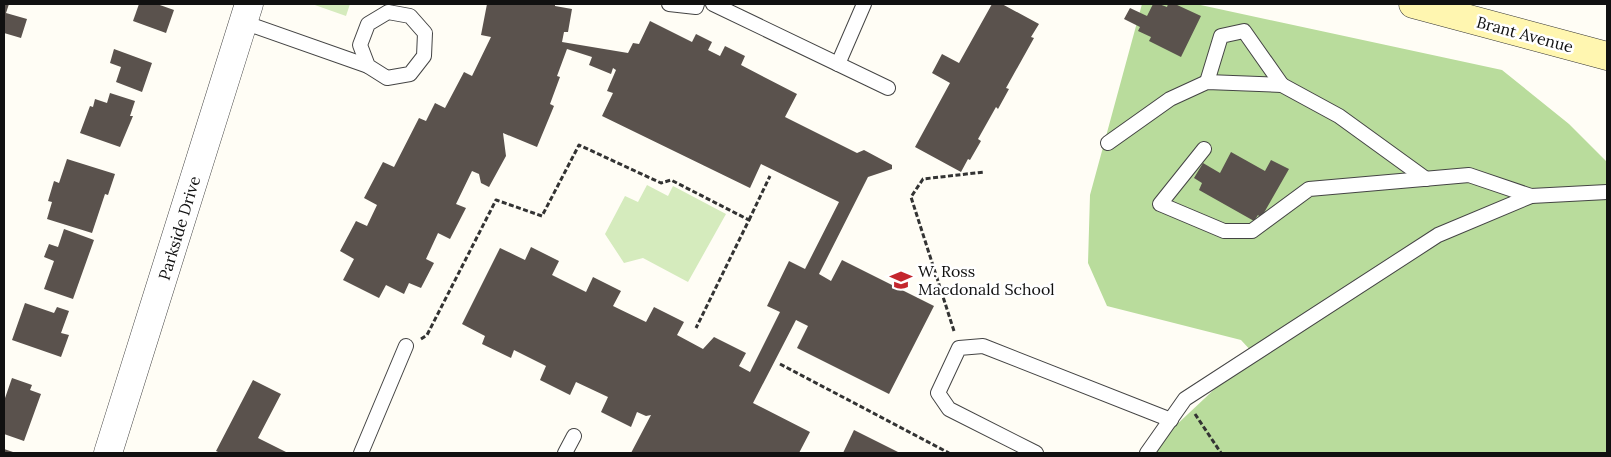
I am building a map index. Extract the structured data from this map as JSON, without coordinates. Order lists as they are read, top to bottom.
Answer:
{
  "streets": {
    "main road": ["Brant Avenue"],
    "street": ["Parkside Drive"]
  },
  "places": {
    "school or university": ["W. Ross Macdonald School"]
  }
}
